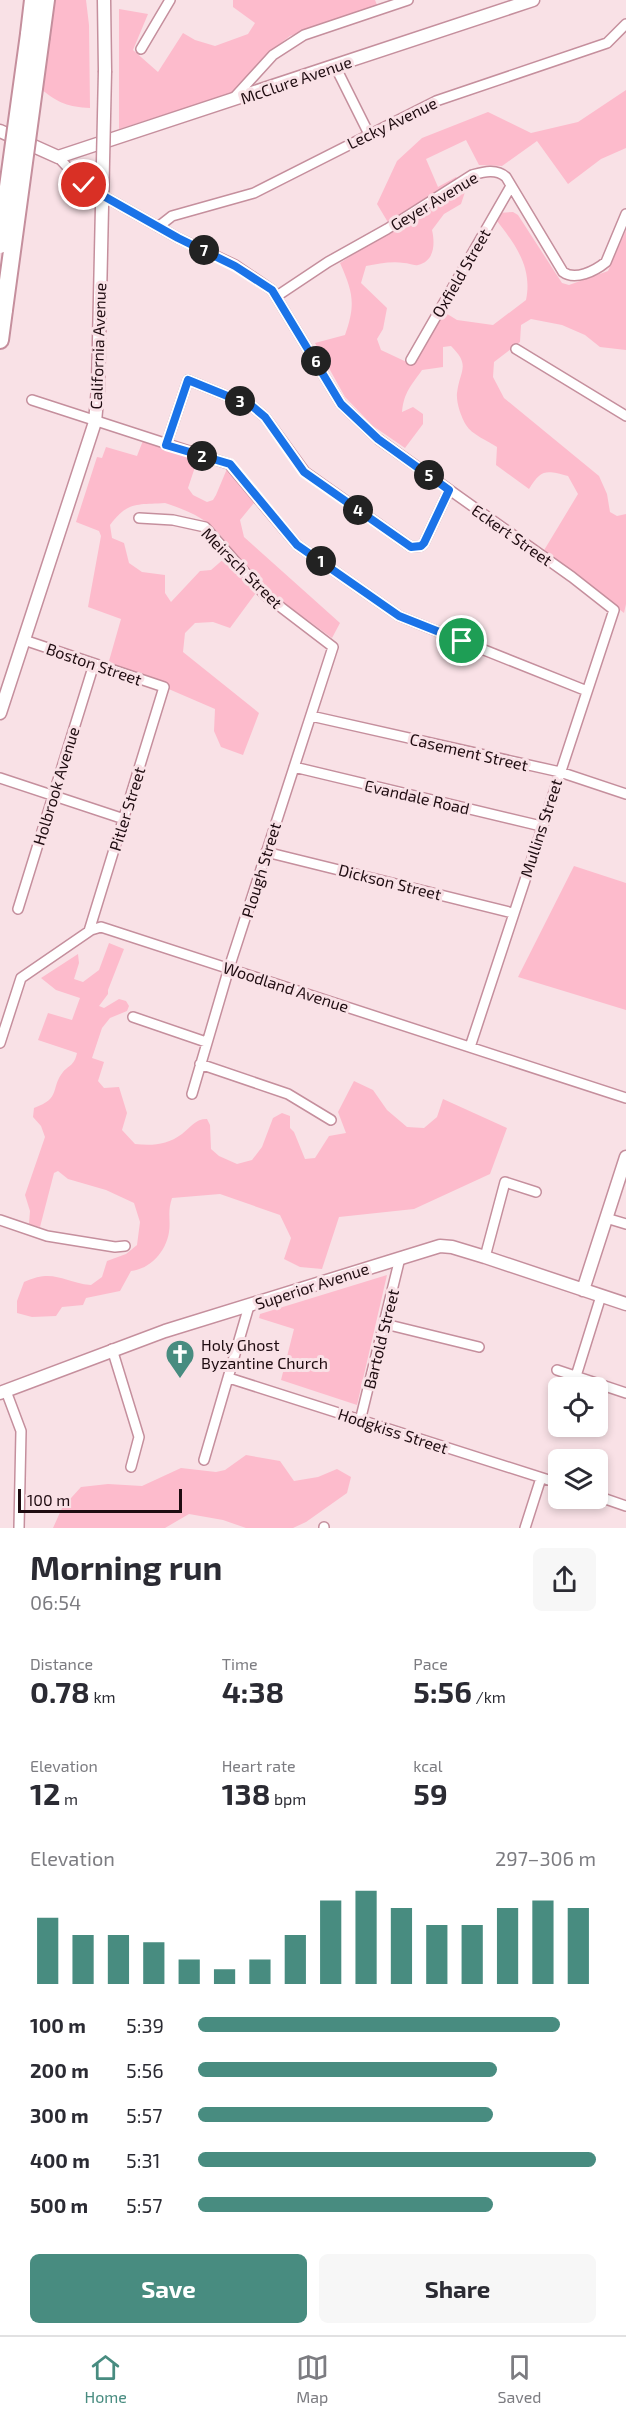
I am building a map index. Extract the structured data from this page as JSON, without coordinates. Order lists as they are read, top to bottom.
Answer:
{
  "streets": {
    "street": [
      "McClure Avenue",
      "Lecky Avenue",
      "Geyer Avenue",
      "Oxfield Street",
      "California Avenue",
      "Eckert Street",
      "Meirsch Street",
      "Boston Street",
      "Casement Street",
      "Holbrook Avenue",
      "Evandale Road",
      "Pitler Street",
      "Mullins Street",
      "Plough Street",
      "Dickson Street",
      "Woodland Avenue",
      "Superior Avenue",
      "Bartold Street",
      "Hodgkiss Street"
    ]
  },
  "crossings": [
    ["McClure Avenue", "Eckert Street"],
    ["Lecky Avenue", "Eckert Street"],
    ["Geyer Avenue", "Oxfield Street"],
    ["Geyer Avenue", "Eckert Street"],
    ["California Avenue", "Boston Street"],
    ["Eckert Street", "Mullins Street"],
    ["Meirsch Street", "Plough Street"],
    ["Boston Street", "Holbrook Avenue"],
    ["Boston Street", "Pitler Street"],
    ["Casement Street", "Mullins Street"],
    ["Casement Street", "Plough Street"],
    ["Evandale Road", "Mullins Street"],
    ["Evandale Road", "Plough Street"],
    ["Pitler Street", "Woodland Avenue"],
    ["Mullins Street", "Dickson Street"],
    ["Mullins Street", "Woodland Avenue"],
    ["Plough Street", "Dickson Street"],
    ["Plough Street", "Woodland Avenue"],
    ["Superior Avenue", "Bartold Street"],
    ["Bartold Street", "Hodgkiss Street"]
  ],
  "places": {
    "church": ["Holy Ghost Byzantine Church"]
  },
  "scale_bar": "100 m",
  "page": {
    "pins": [
      "7",
      "6",
      "3",
      "2",
      "5",
      "4",
      "1"
    ],
    "scale": "100 m",
    "heading": ["Morning run", "06:54"],
    "stats": [
      ["Distance", "0.78 km"],
      ["Time", "4:38"],
      ["Pace", "5:56 /km"],
      ["Elevation", "12 m"],
      ["Heart rate", "138 bpm"],
      ["kcal", "59"]
    ],
    "chart": ["Elevation", "297–306 m"],
    "list": [
      {
        "name": "100 m",
        "note": "5:39"
      },
      {
        "name": "200 m",
        "note": "5:56"
      },
      {
        "name": "300 m",
        "note": "5:57"
      },
      {
        "name": "400 m",
        "note": "5:31"
      },
      {
        "name": "500 m",
        "note": "5:57"
      }
    ],
    "buttons": ["Save", "Share"],
    "tabs": ["Home", "Map", "Saved"]
  }
}
